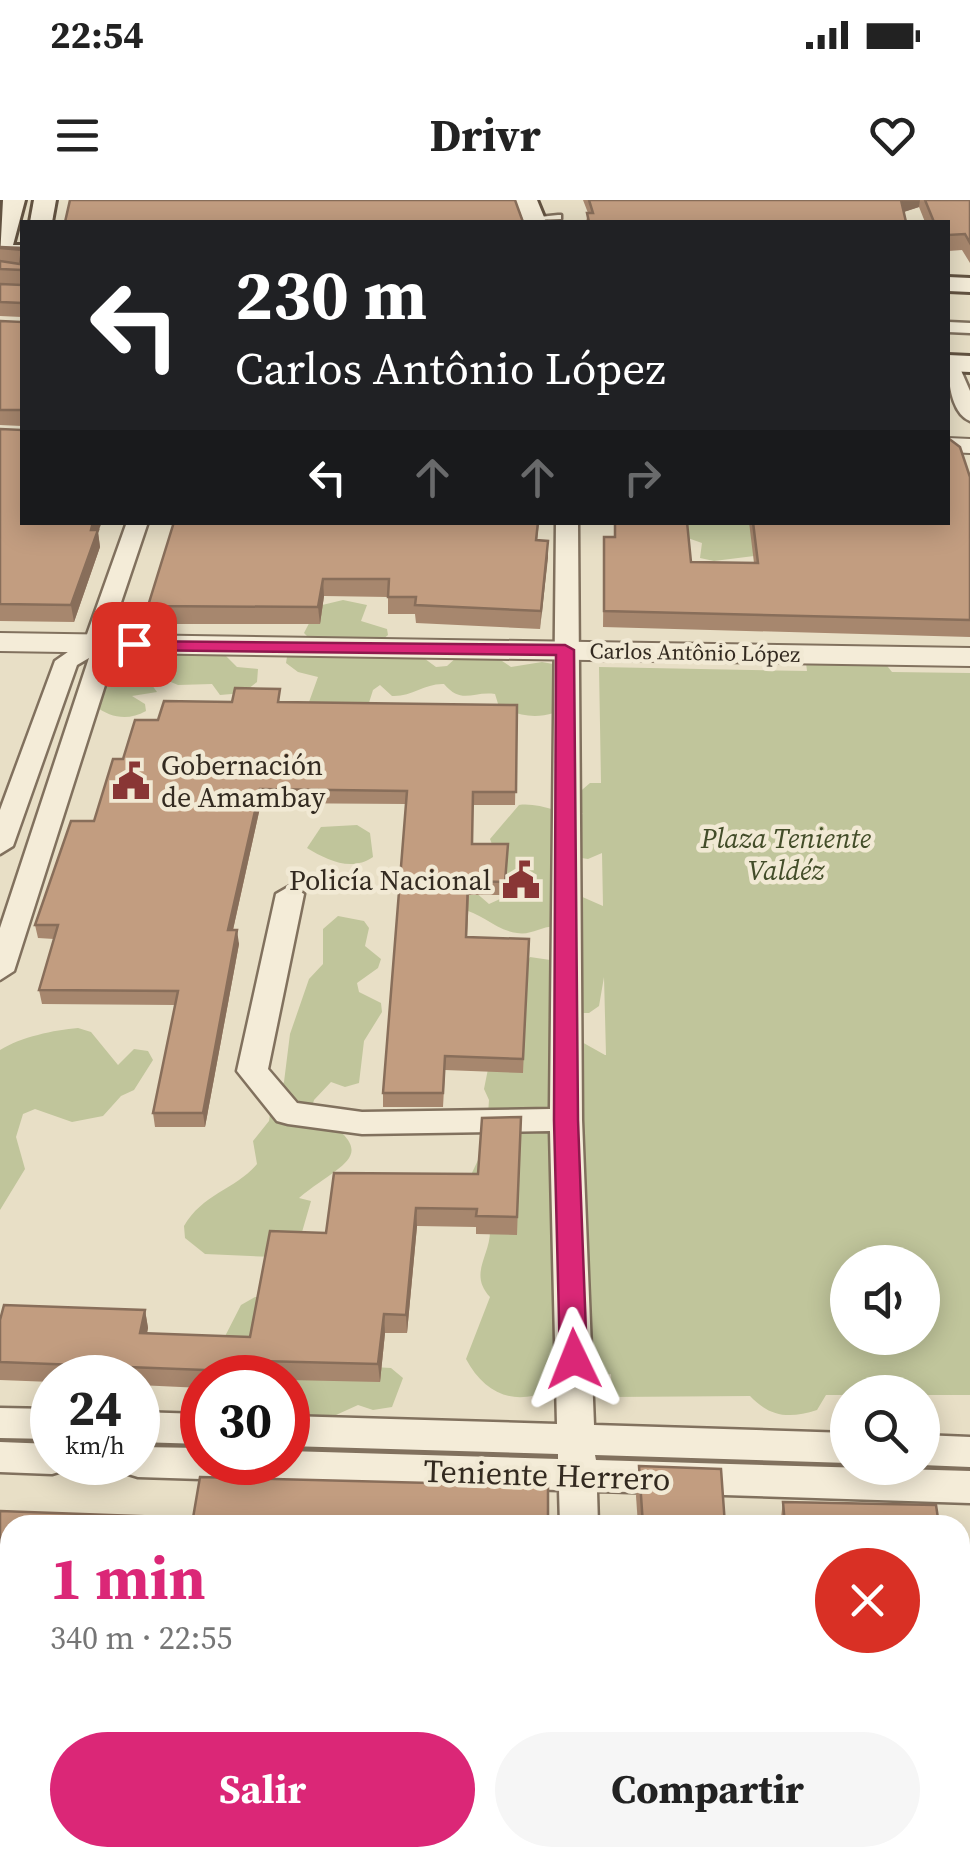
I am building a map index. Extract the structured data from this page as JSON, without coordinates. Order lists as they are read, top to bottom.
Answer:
{
  "streets": {
    "street": ["Carlos Antônio López", "Teniente Herrero"]
  },
  "parks": ["Plaza Teniente Valdéz"],
  "places": {
    "public building": ["Gobernación de Amambay", "Policía Nacional"]
  },
  "page": {
    "status": "22:54",
    "header": "Drivr",
    "turn": ["230 m", "Carlos Antônio López"],
    "speed": "24 km/h",
    "limit": "30",
    "heading": ["1 min", "340 m · 22:55"],
    "buttons": ["Salir", "Compartir"]
  }
}
